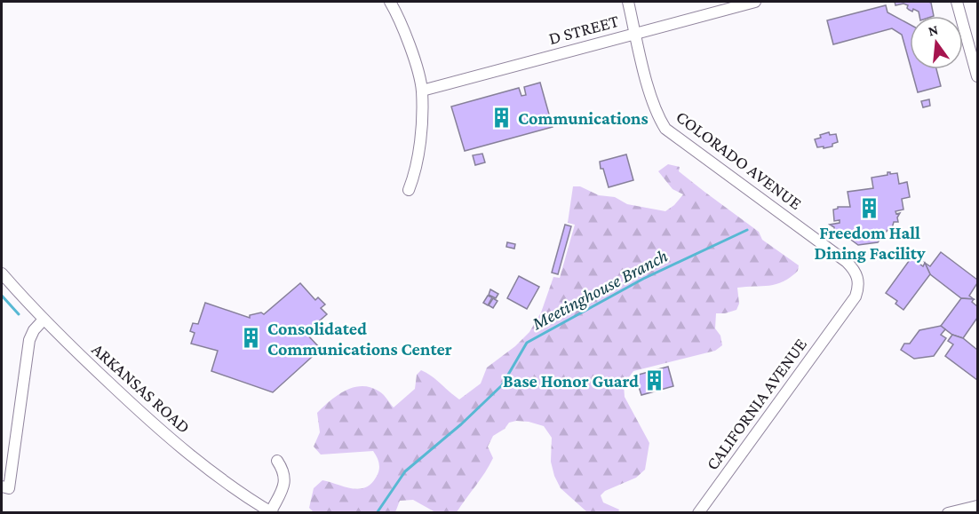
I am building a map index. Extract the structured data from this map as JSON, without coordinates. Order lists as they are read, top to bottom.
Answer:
{
  "streets": {
    "street": [
      "D STREET",
      "COLORADO AVENUE",
      "ARKANSAS ROAD",
      "CALIFORNIA AVENUE"
    ]
  },
  "crossings": [
    ["D STREET", "COLORADO AVENUE"],
    ["COLORADO AVENUE", "CALIFORNIA AVENUE"]
  ],
  "water": ["Meetinghouse Branch"],
  "places": {
    "building": [
      "Communications",
      "Freedom Hall Dining Facility",
      "Consolidated Communications Center",
      "Base Honor Guard"
    ]
  },
  "north": "top"
}
